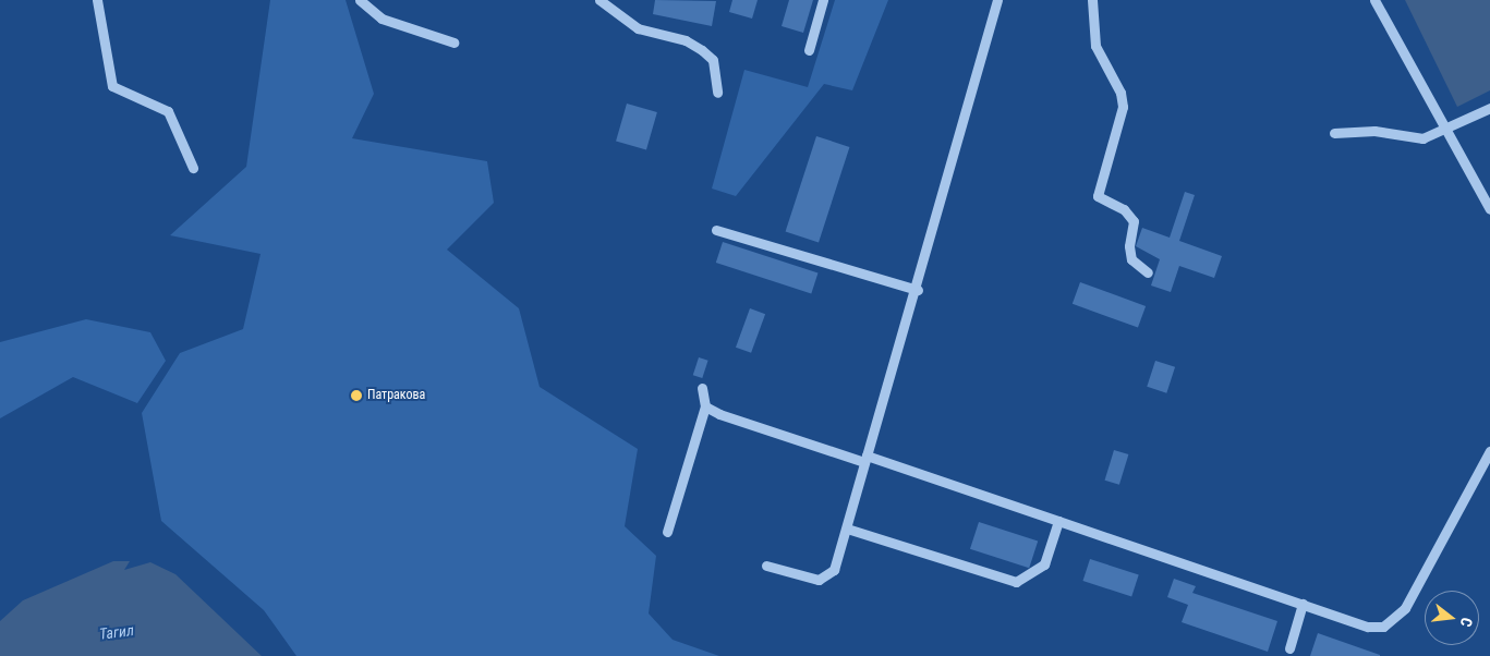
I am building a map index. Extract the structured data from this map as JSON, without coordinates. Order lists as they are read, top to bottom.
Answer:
{
  "water": ["Тагил"],
  "places": ["Патракова"],
  "north": "right"
}
